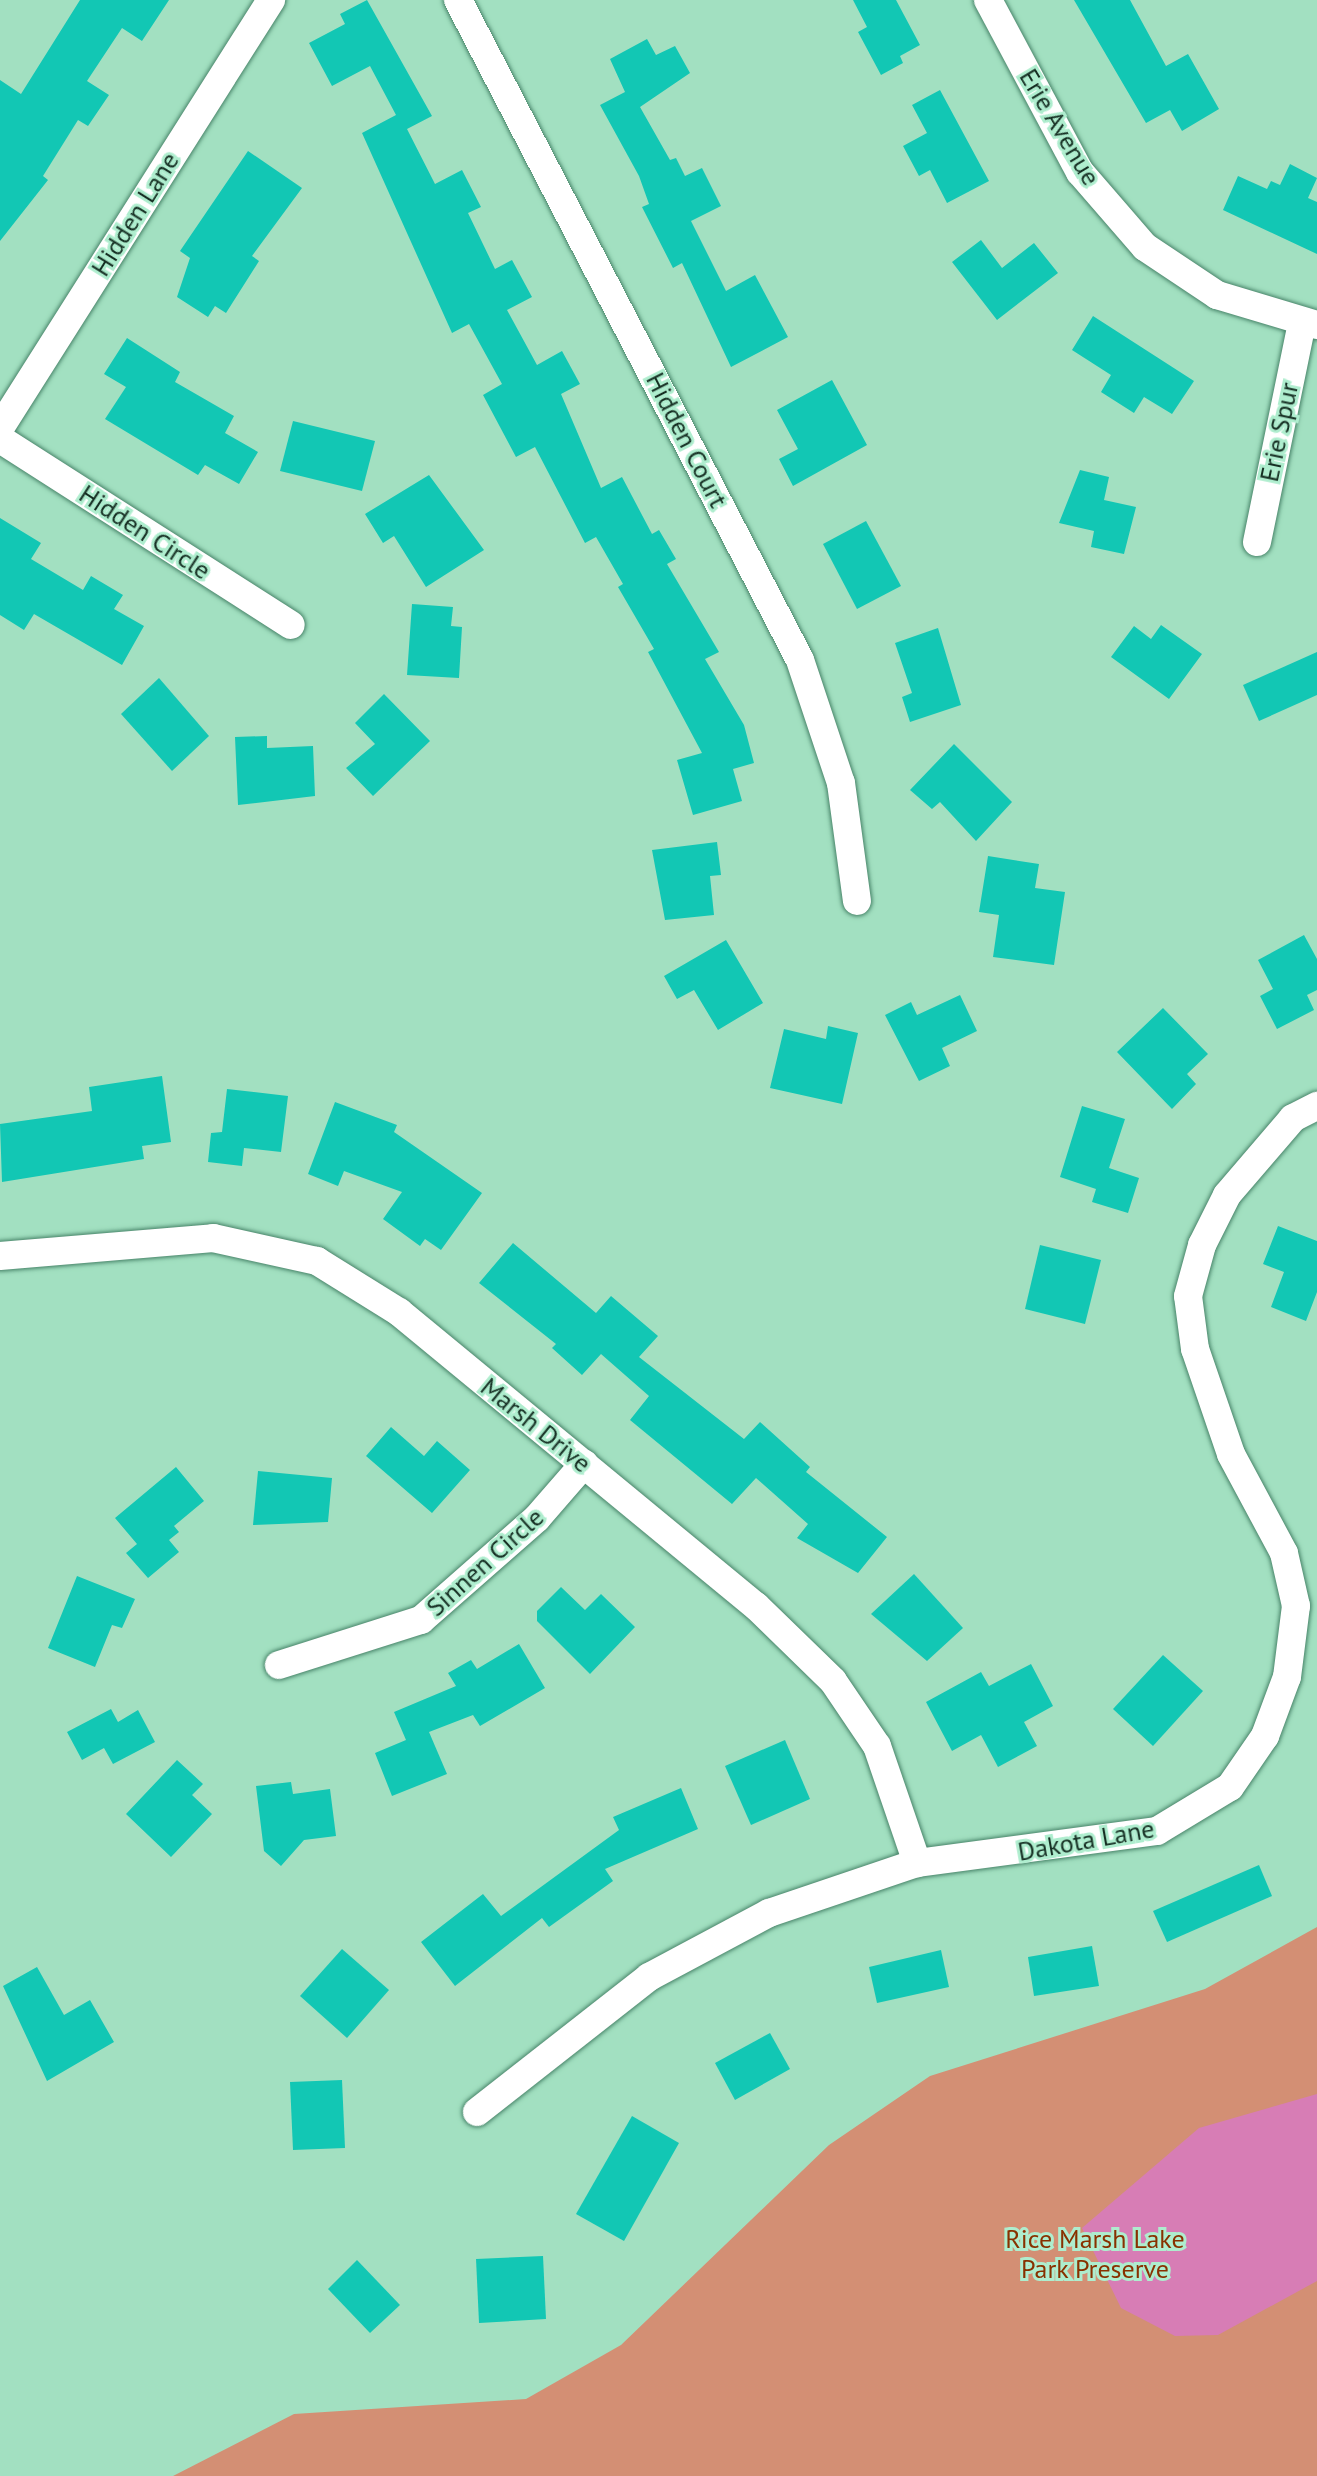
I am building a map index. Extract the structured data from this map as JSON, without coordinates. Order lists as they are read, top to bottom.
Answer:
{
  "streets": {
    "street": [
      "Erie Avenue",
      "Hidden Lane",
      "Erie Spur",
      "Hidden Court",
      "Hidden Circle",
      "Marsh Drive",
      "Sinnen Circle",
      "Dakota Lane"
    ]
  },
  "crossings": [
    ["Erie Avenue", "Erie Spur"],
    ["Marsh Drive", "Sinnen Circle"],
    ["Marsh Drive", "Dakota Lane"]
  ],
  "parks": ["Rice Marsh Lake Park Preserve"]
}
